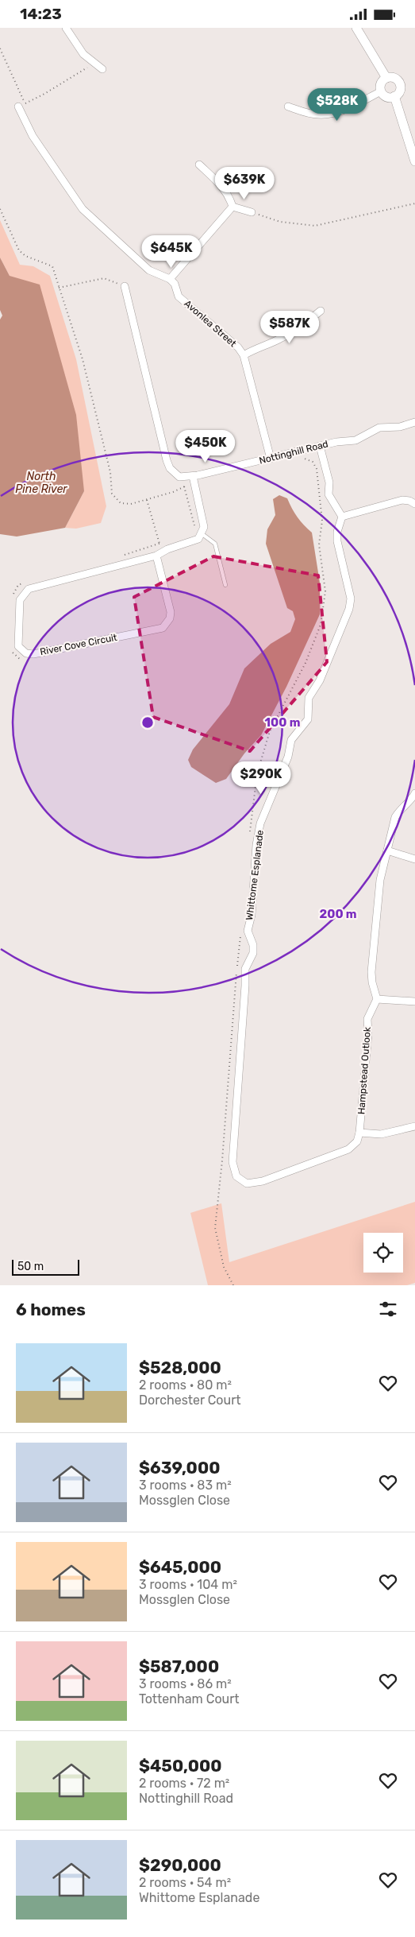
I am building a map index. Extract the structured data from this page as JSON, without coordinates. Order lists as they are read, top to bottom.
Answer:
{
  "streets": {
    "street": [
      "Avonlea Street",
      "Nottinghill Road",
      "River Cove Circuit",
      "Whittome Esplanade",
      "Hampstead Outlook"
    ]
  },
  "crossings": [
    ["Avonlea Street", "Nottinghill Road"],
    ["Whittome Esplanade", "Hampstead Outlook"]
  ],
  "water": ["North Pine River"],
  "scale_bar": "50 m",
  "page": {
    "status": "14:23",
    "price": [
      "$528K",
      "$639K",
      "$645K",
      "$587K",
      "$450K",
      "$290K"
    ],
    "scale": "50 m",
    "heading": "6 homes",
    "list": [
      {
        "name": "$528,000",
        "note": "2 rooms · 80 m² · Dorchester Court"
      },
      {
        "name": "$639,000",
        "note": "3 rooms · 83 m² · Mossglen Close"
      },
      {
        "name": "$645,000",
        "note": "3 rooms · 104 m² · Mossglen Close"
      },
      {
        "name": "$587,000",
        "note": "3 rooms · 86 m² · Tottenham Court"
      },
      {
        "name": "$450,000",
        "note": "2 rooms · 72 m² · Nottinghill Road"
      },
      {
        "name": "$290,000",
        "note": "2 rooms · 54 m² · Whittome Esplanade"
      }
    ]
  },
  "rings": ["100 m", "200 m"]
}
